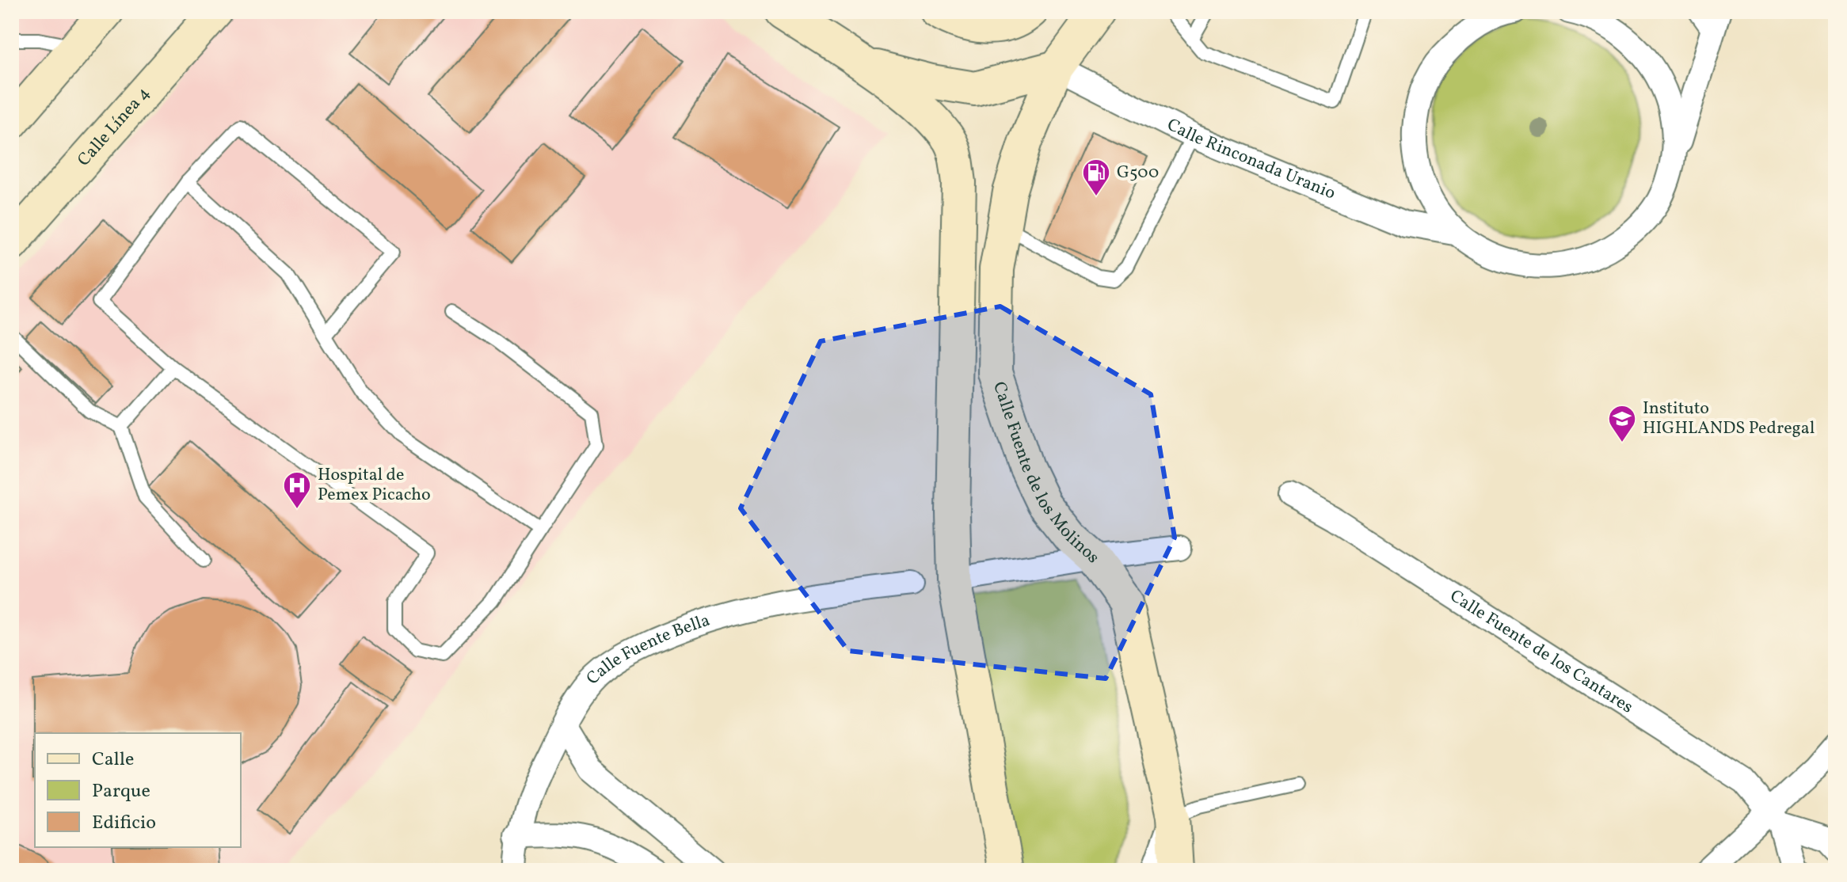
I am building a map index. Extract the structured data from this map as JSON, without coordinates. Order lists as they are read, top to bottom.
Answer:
{
  "streets": {
    "street": [
      "Calle Línea 4",
      "Calle Rinconada Uranio",
      "Calle Fuente de los Molinos",
      "Calle Fuente de los Cantares",
      "Calle Fuente Bella"
    ]
  },
  "crossings": [
    ["Calle Rinconada Uranio", "Calle Fuente de los Molinos"]
  ],
  "places": {
    "fuel station": ["G500"],
    "school or university": ["Instituto HIGHLANDS Pedregal"],
    "hospital": ["Hospital de Pemex Picacho"]
  },
  "legend": ["Calle", "Parque", "Edificio"]
}
